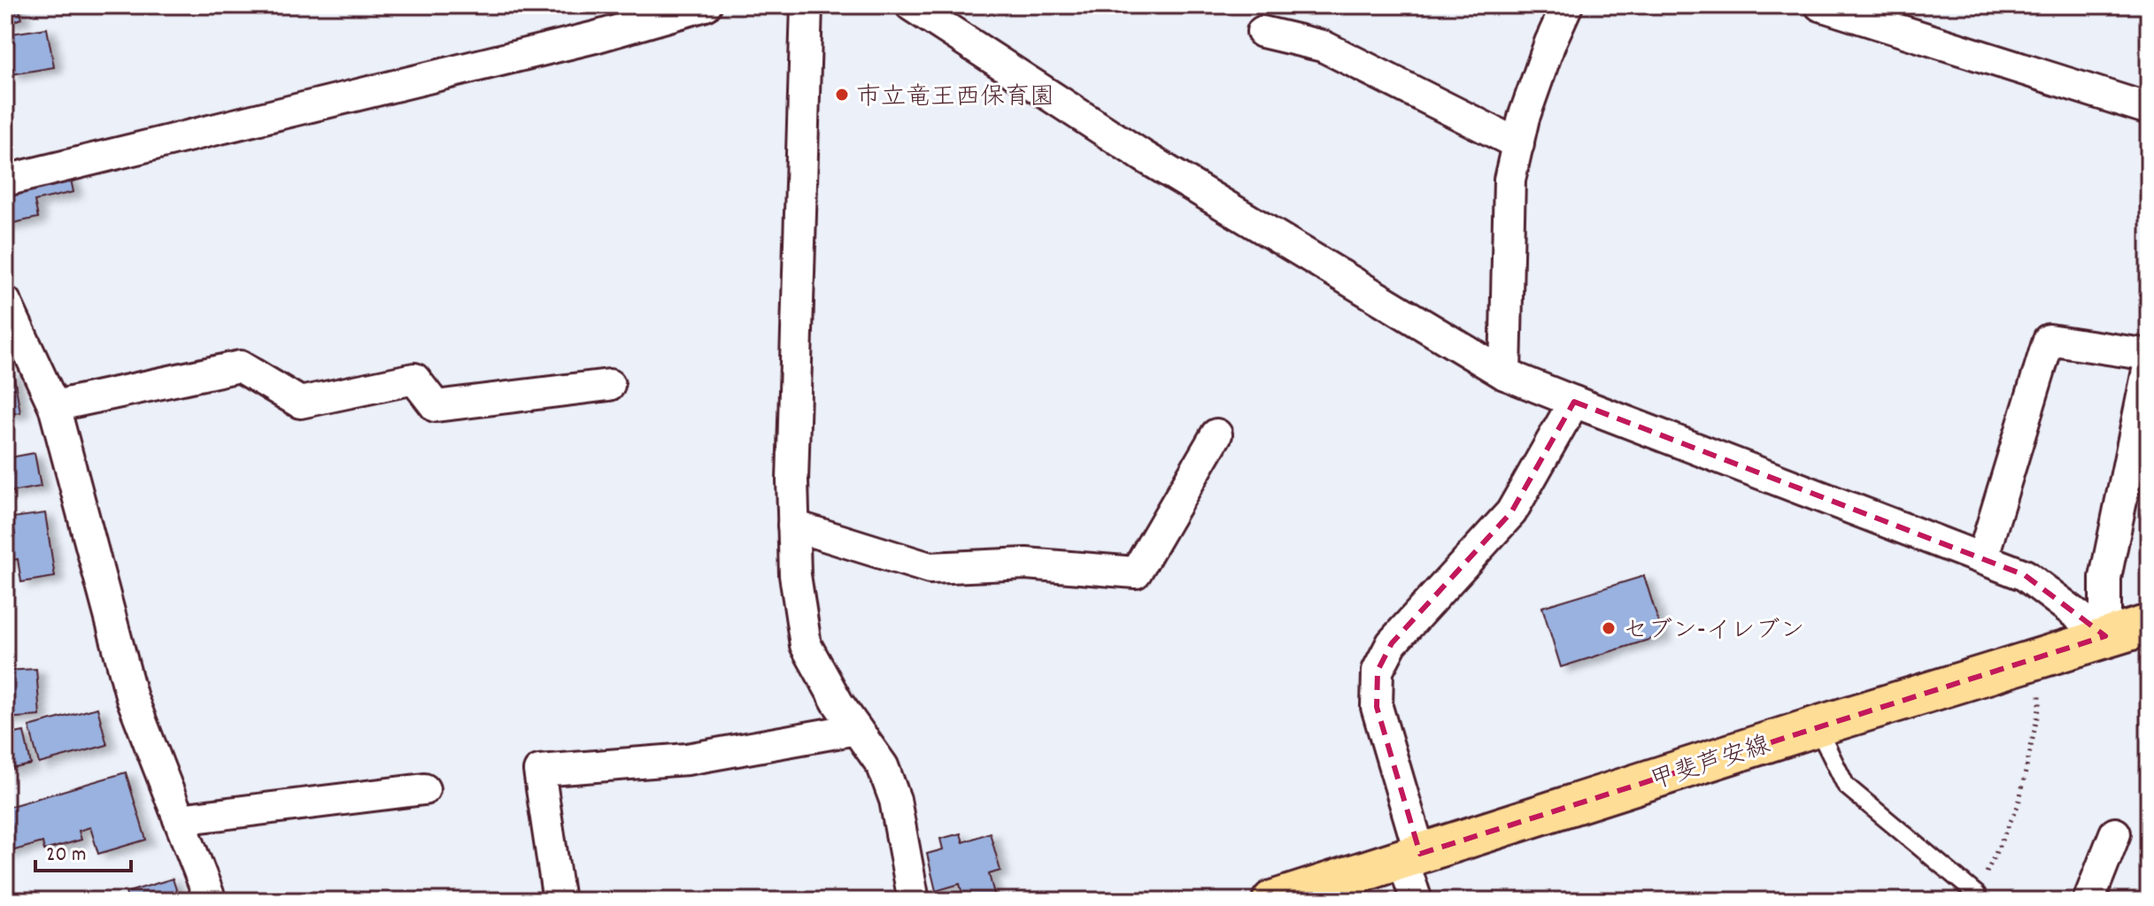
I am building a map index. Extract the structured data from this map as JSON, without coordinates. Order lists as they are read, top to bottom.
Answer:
{
  "streets": {
    "main road": ["甲斐芦安線"]
  },
  "places": ["市立竜王西保育園", "セブン-イレブン"],
  "scale_bar": "20 m"
}
